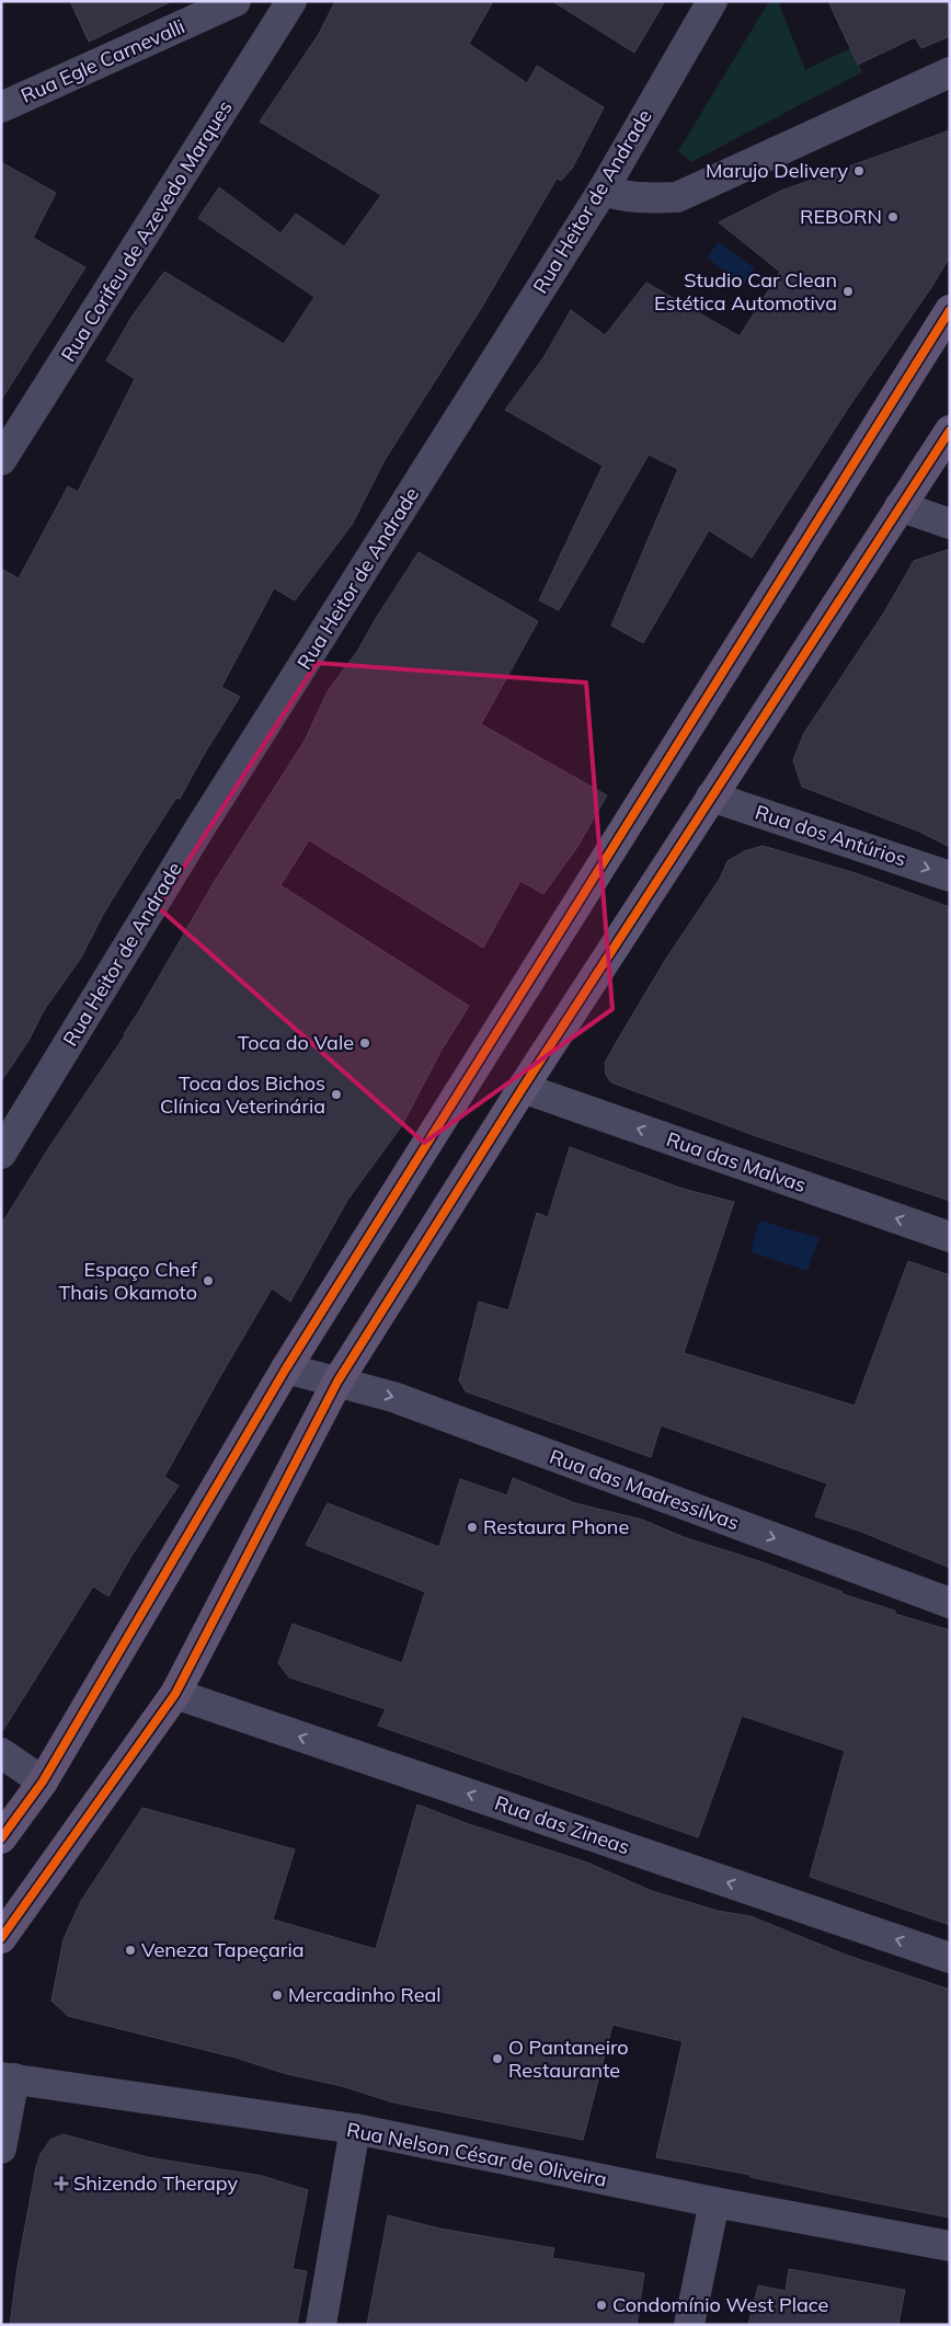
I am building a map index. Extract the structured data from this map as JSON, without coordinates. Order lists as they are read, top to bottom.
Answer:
{
  "streets": {
    "street": [
      "Rua Egle Carnevalli",
      "Rua Heitor de Andrade",
      "Rua Corifeu de Azevedo Marques",
      "Rua dos Antúrios",
      "Rua das Malvas",
      "Rua das Madressilvas",
      "Rua das Zineas",
      "Rua Nelson César de Oliveira"
    ]
  },
  "one_way": [
    "Rua dos Antúrios",
    "Rua das Malvas",
    "Rua das Madressilvas",
    "Rua das Zineas"
  ],
  "places": {
    "other": [
      "Marujo Delivery",
      "REBORN",
      "Studio Car Clean Estética Automotiva",
      "Toca do Vale",
      "Toca dos Bichos Clínica Veterinária",
      "Espaço Chef Thais Okamoto",
      "Restaura Phone",
      "Veneza Tapeçaria",
      "Mercadinho Real",
      "O Pantaneiro Restaurante",
      "Condomínio West Place"
    ],
    "health": ["Shizendo Therapy"]
  }
}
